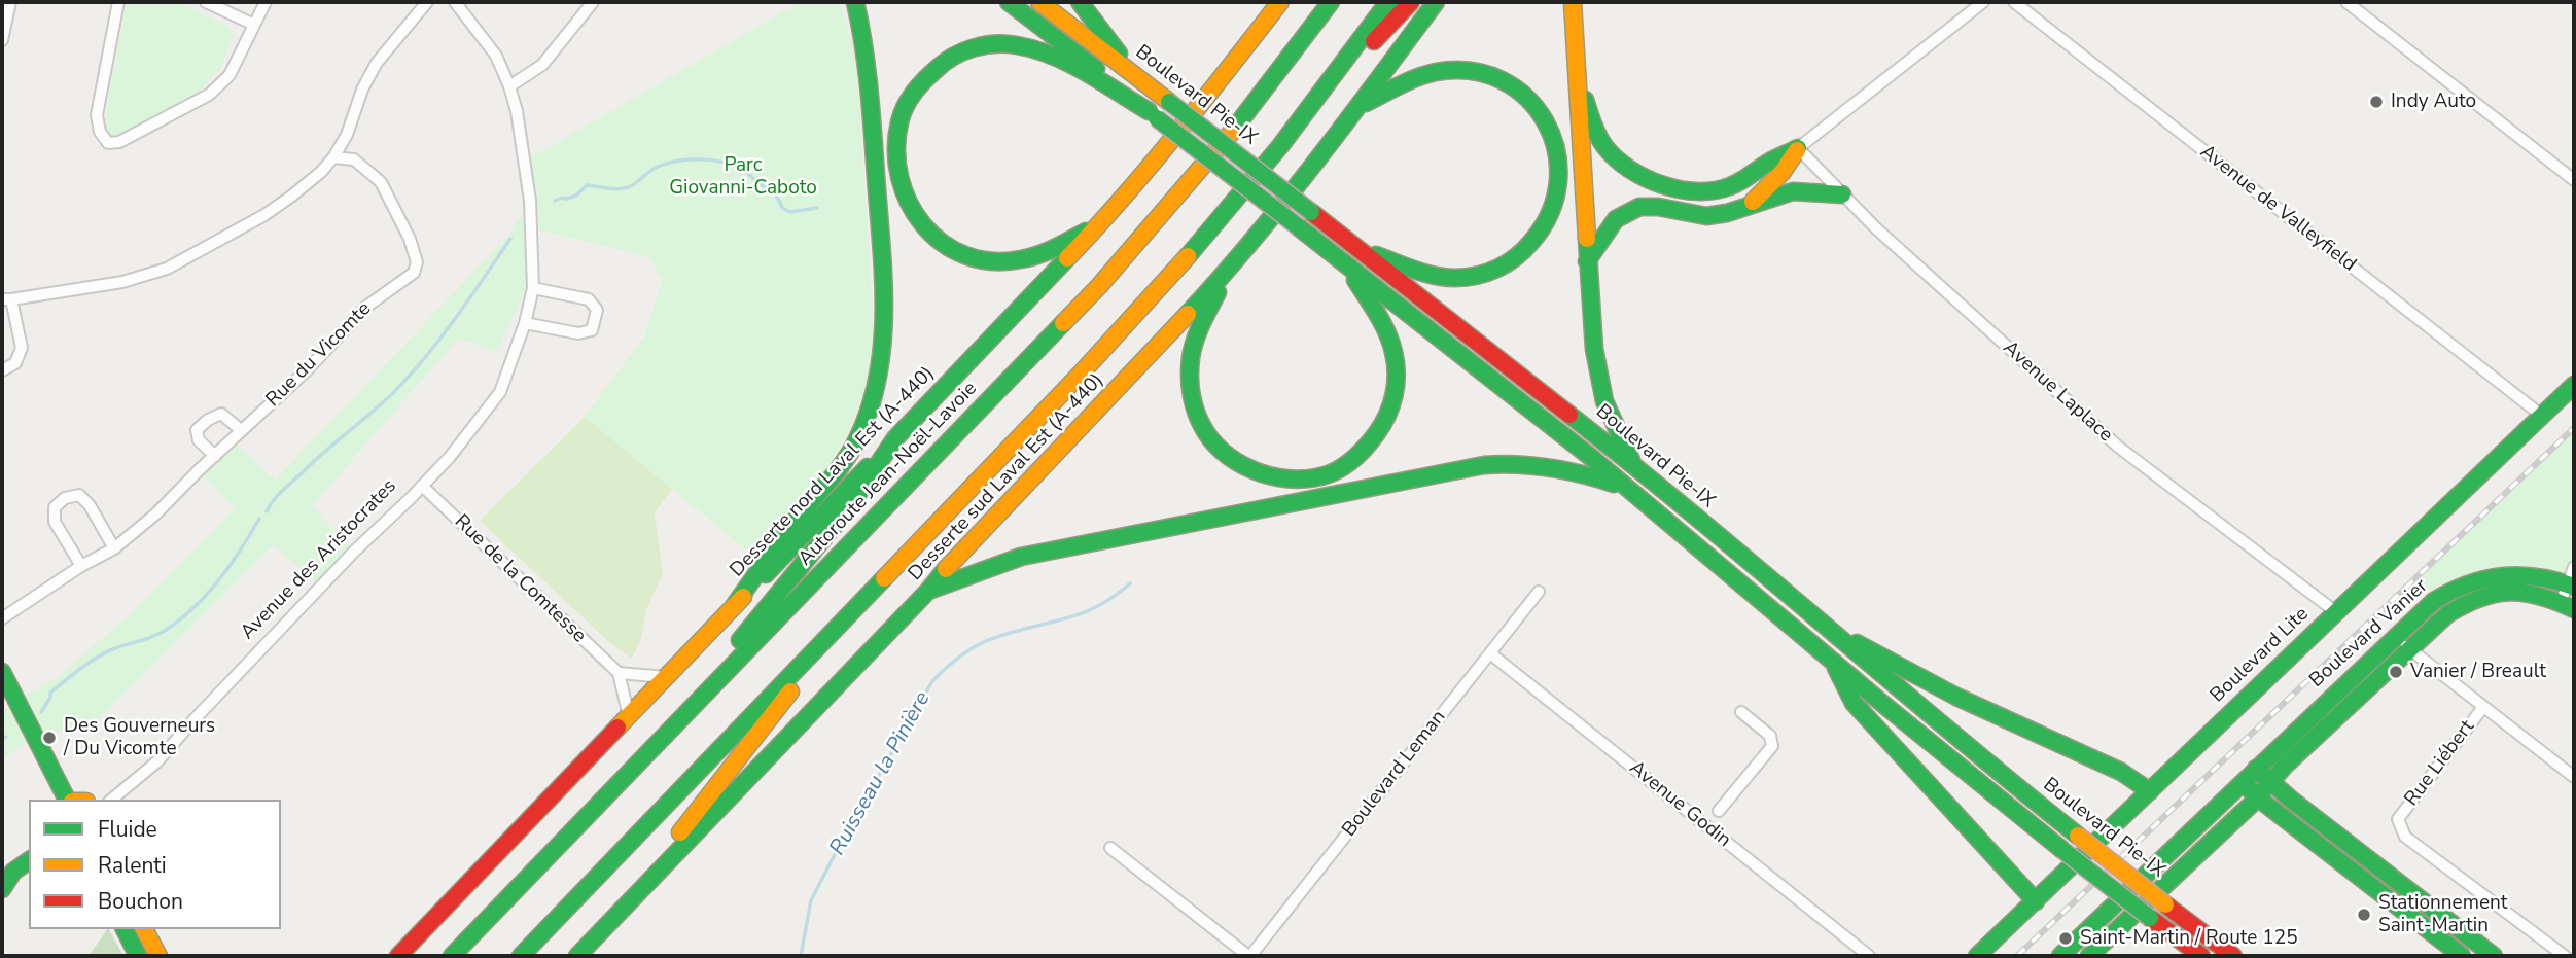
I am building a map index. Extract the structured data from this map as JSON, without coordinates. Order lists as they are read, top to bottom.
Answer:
{
  "streets": {
    "main road": [
      "Boulevard Pie-IX",
      "Desserte nord Laval Est (A-440)",
      "Autoroute Jean-Noël-Lavoie",
      "Desserte sud Laval Est (A-440)",
      "Boulevard Vanier",
      "Boulevard Lite"
    ],
    "street": [
      "Avenue de Valleyfield",
      "Rue du Vicomte",
      "Avenue Laplace",
      "Avenue des Aristocrates",
      "Rue de la Comtesse",
      "Rue Liébert",
      "Boulevard Leman",
      "Avenue Godin"
    ]
  },
  "crossings": [
    ["Avenue de Valleyfield", "Boulevard Lite"],
    ["Avenue Laplace", "Boulevard Lite"],
    ["Avenue des Aristocrates", "Rue de la Comtesse"],
    ["Boulevard Leman", "Avenue Godin"]
  ],
  "water": ["Ruisseau la Pinière"],
  "parks": ["Parc Giovanni-Caboto"],
  "places": [
    "Indy Auto",
    "Vanier / Breault",
    "Des Gouverneurs / Du Vicomte",
    "Stationnement Saint-Martin",
    "Saint-Martin / Route 125"
  ],
  "legend": ["Fluide", "Ralenti", "Bouchon"]
}
